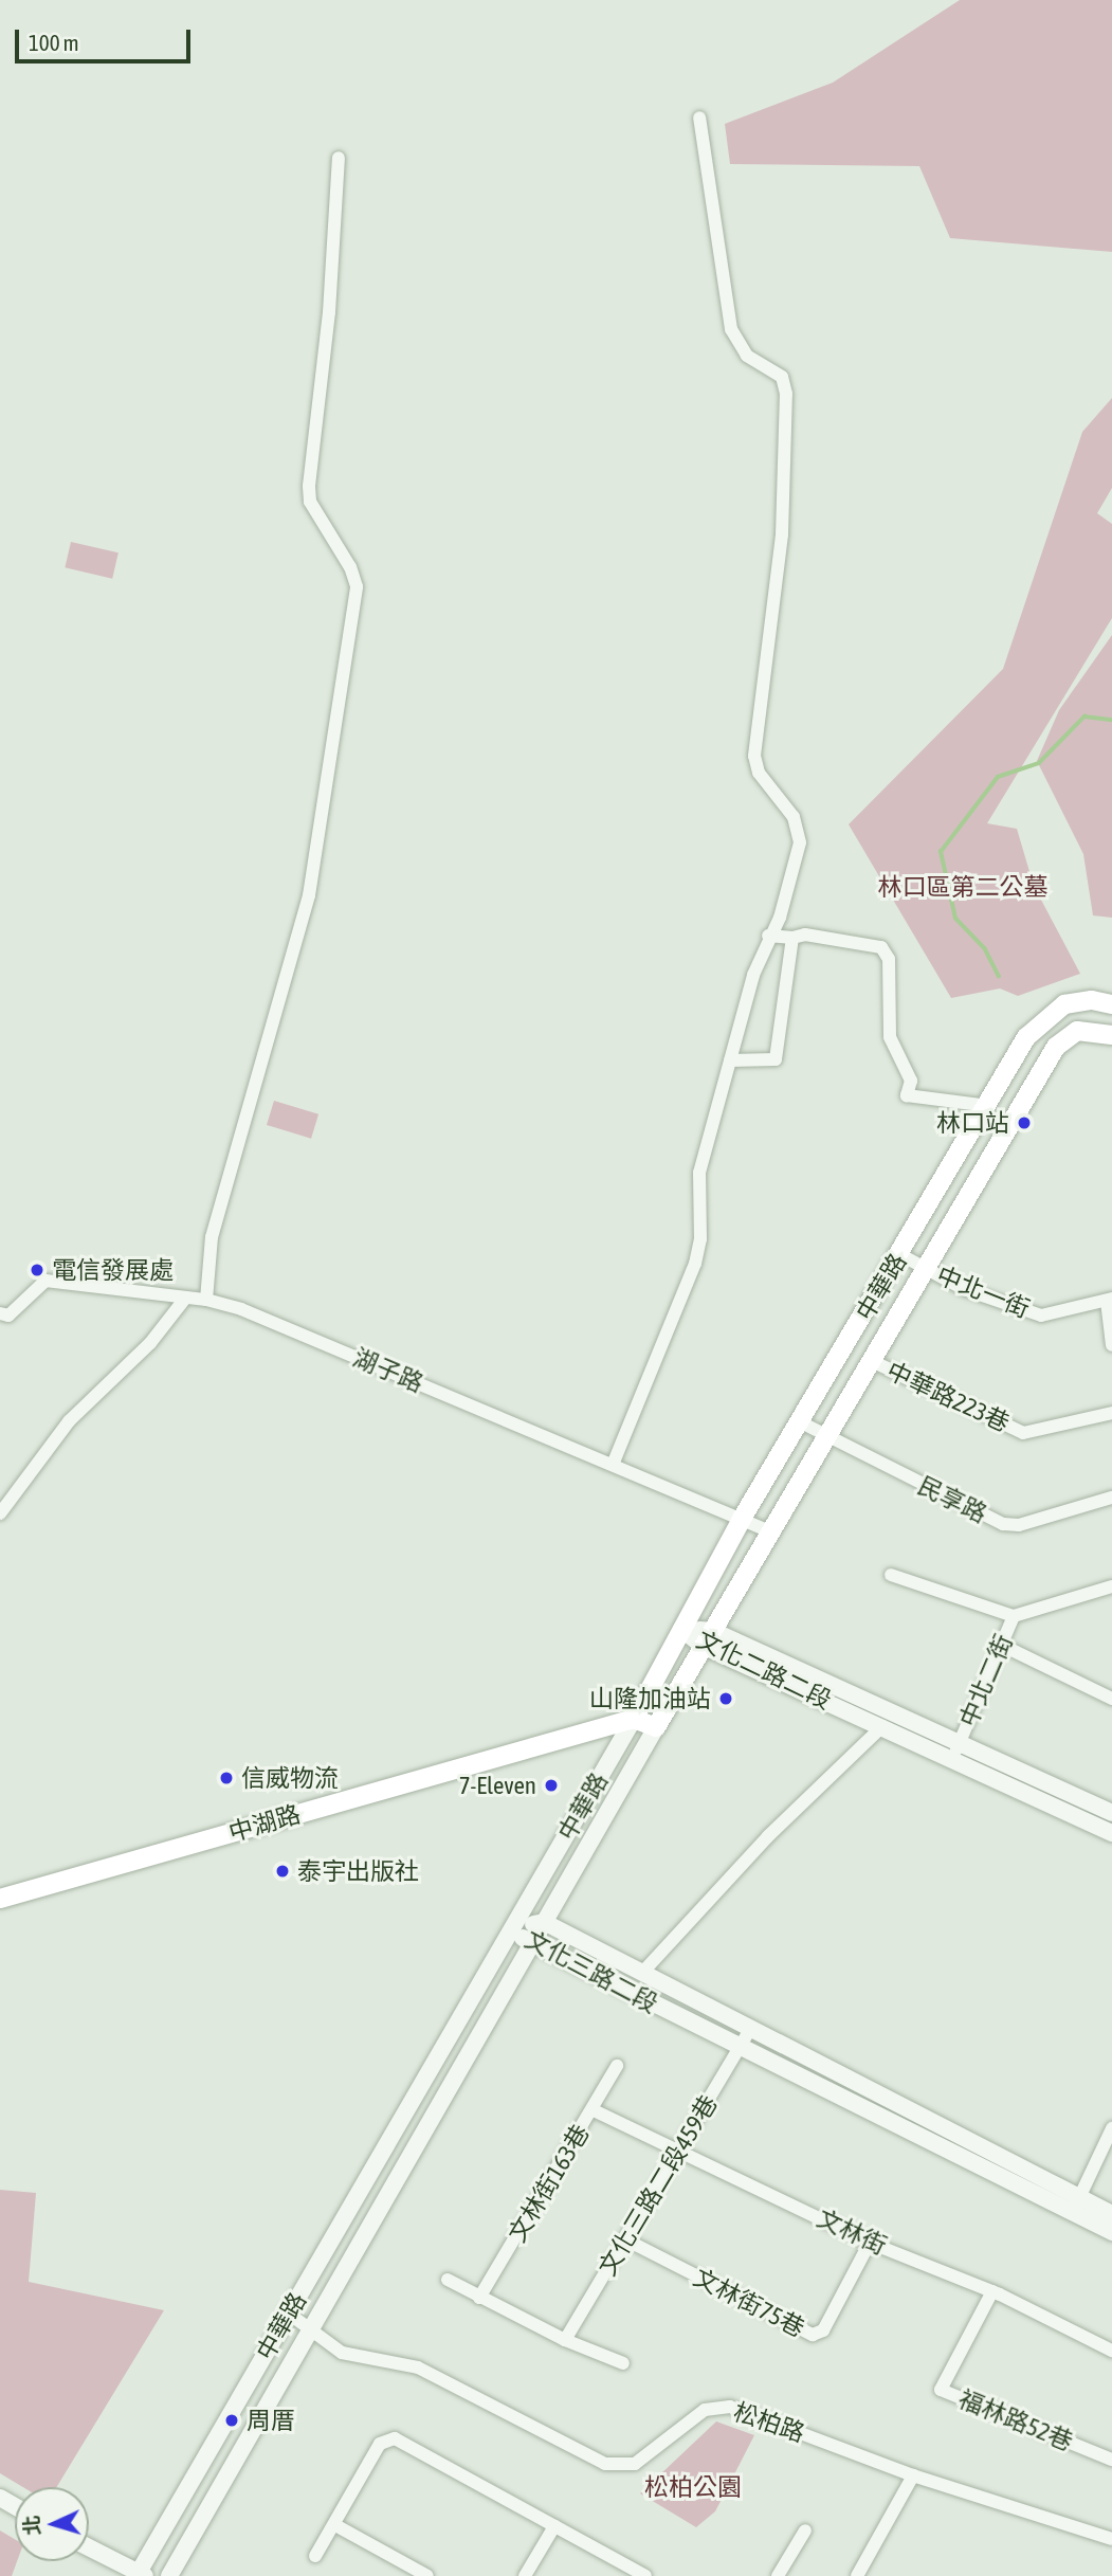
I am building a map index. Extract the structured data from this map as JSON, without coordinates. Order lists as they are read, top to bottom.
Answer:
{
  "streets": {
    "main road": ["中華路", "中湖路"],
    "street": [
      "中北一街",
      "湖子路",
      "中華路223巷",
      "民享路",
      "文化二路二段",
      "中北二街",
      "文化三路二段",
      "文林街163巷",
      "文化三路二段459巷",
      "文林街",
      "文林街75巷",
      "福林路52巷",
      "松柏路"
    ]
  },
  "crossings": [
    ["中華路", "中北一街"],
    ["中華路", "湖子路"],
    ["中華路", "中華路223巷"],
    ["中華路", "民享路"],
    ["中華路", "文化二路二段"],
    ["中華路", "中湖路"],
    ["中華路", "文化三路二段"],
    ["中華路", "松柏路"],
    ["文化二路二段", "中北二街"],
    ["文化三路二段", "文化三路二段459巷"],
    ["文林街163巷", "文林街"],
    ["文化三路二段459巷", "文林街"],
    ["文化三路二段459巷", "文林街75巷"],
    ["文林街", "文林街75巷"],
    ["文林街", "福林路52巷"]
  ],
  "parks": ["林口區第二公墓", "松柏公園"],
  "places": [
    "林口站",
    "電信發展處",
    "山隆加油站",
    "信威物流",
    "7-Eleven",
    "泰宇出版社",
    "周厝"
  ],
  "scale_bar": "100 m",
  "north": "left"
}
